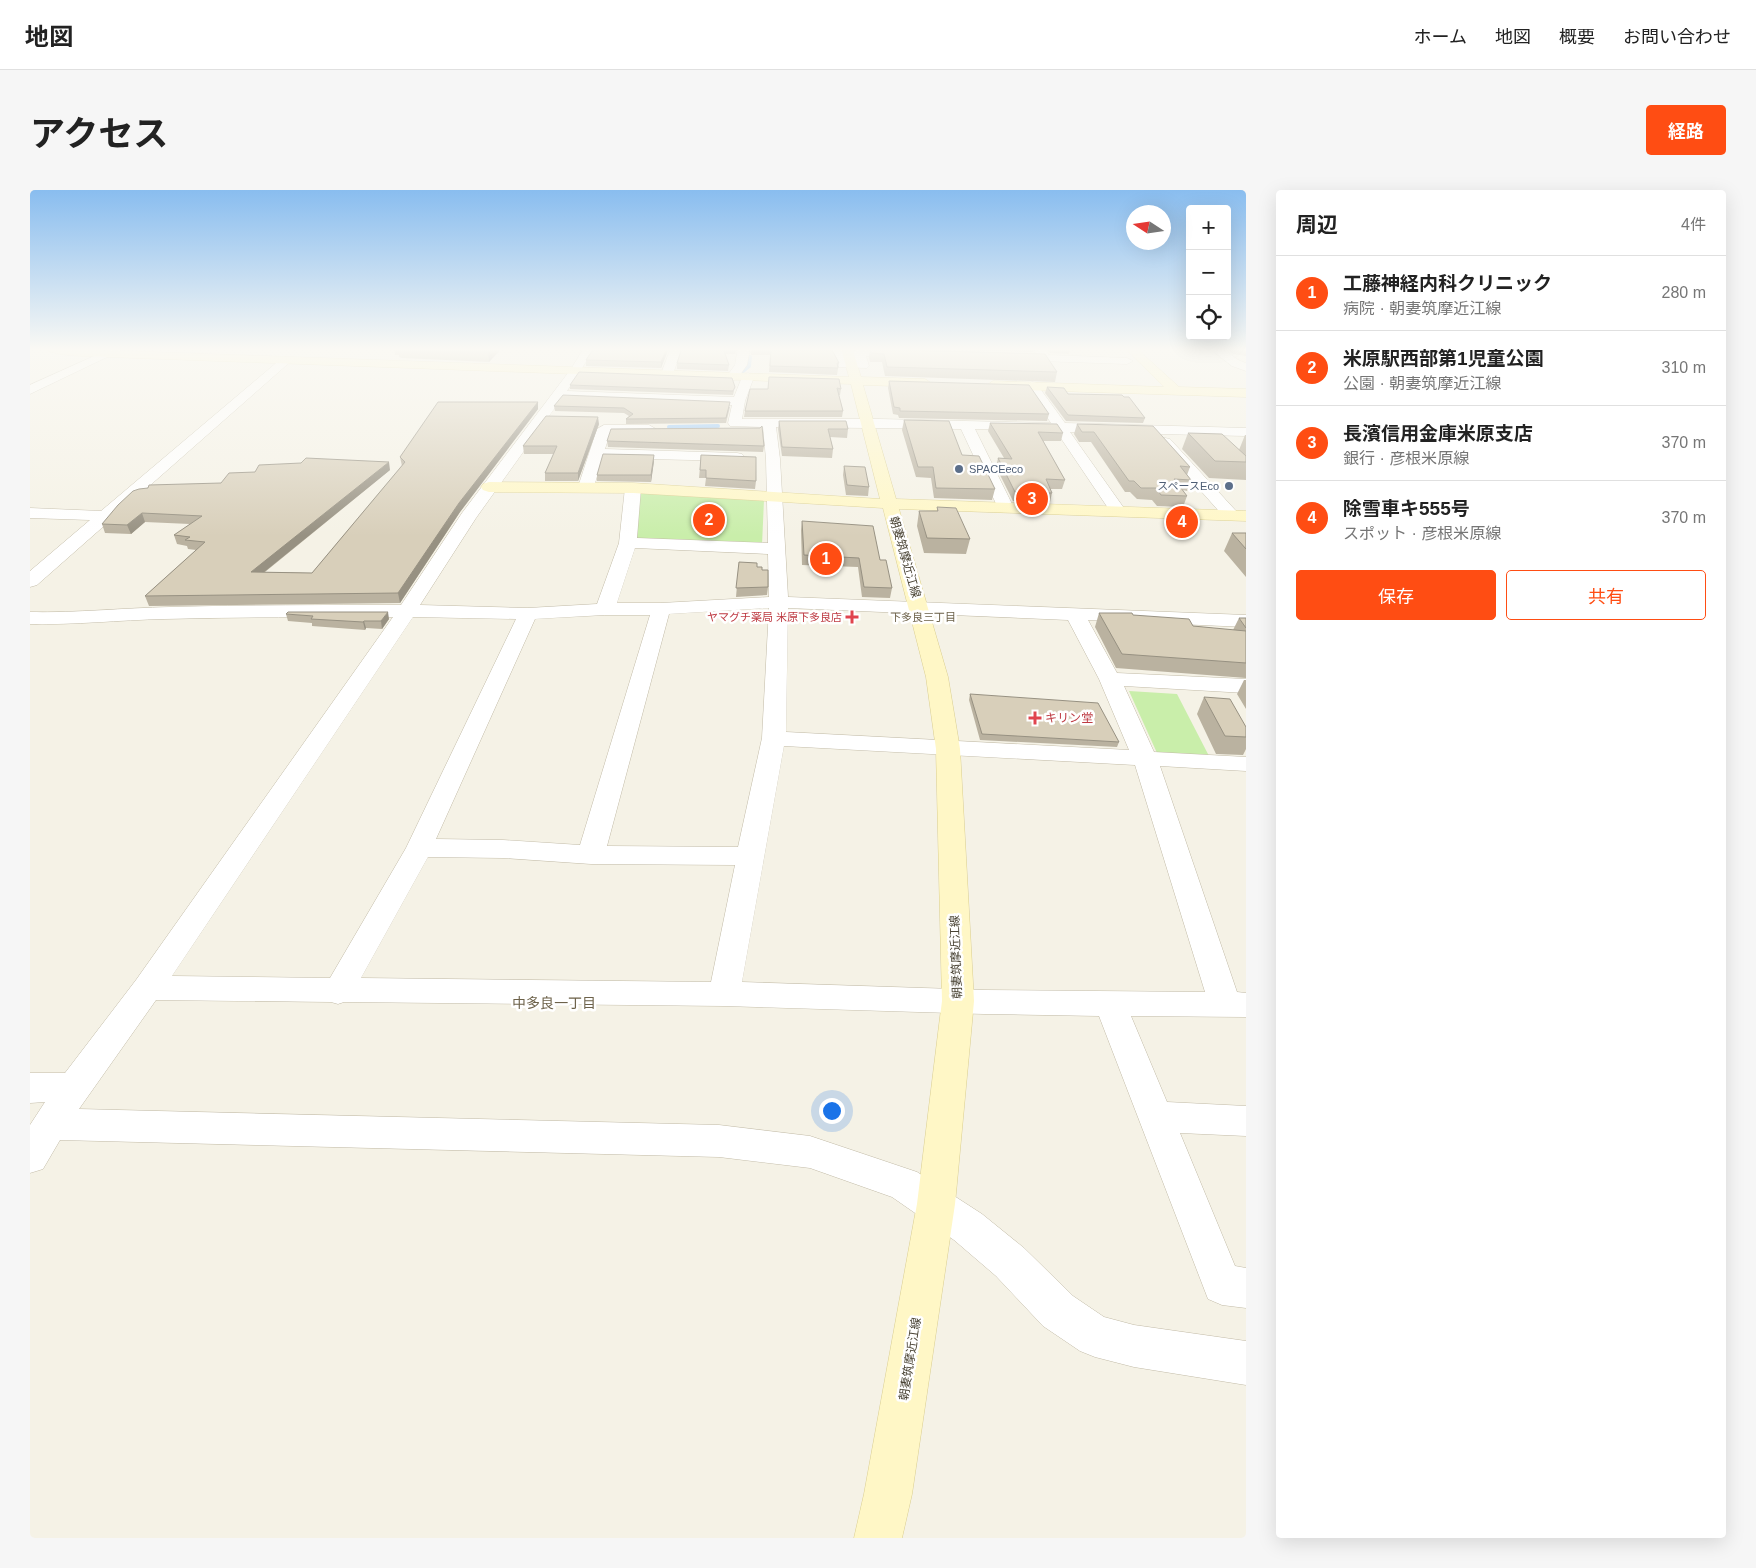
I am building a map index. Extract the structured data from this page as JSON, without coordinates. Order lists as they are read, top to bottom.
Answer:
{
  "streets": {
    "main road": ["朝妻筑摩近江線"]
  },
  "districts": ["下多良三丁目", "中多良一丁目"],
  "places": {
    "other": ["SPACEeco", "スペースEco"],
    "health": ["ヤマグチ薬局 米原下多良店", "キリン堂"]
  },
  "north": "left",
  "page": {
    "header": "地図",
    "nav": [
      "ホーム",
      "地図",
      "概要",
      "お問い合わせ"
    ],
    "title": "アクセス",
    "buttons": [
      "経路",
      ["保存", "共有"]
    ],
    "heading": ["周辺", "4件"],
    "map_buttons": ["+", "−"],
    "list": [
      {
        "mark": "1",
        "name": "工藤神経内科クリニック",
        "note": "病院 · 朝妻筑摩近江線",
        "value": "280 m"
      },
      {
        "mark": "2",
        "name": "米原駅西部第1児童公園",
        "note": "公園 · 朝妻筑摩近江線",
        "value": "310 m"
      },
      {
        "mark": "3",
        "name": "長濱信用金庫米原支店",
        "note": "銀行 · 彦根米原線",
        "value": "370 m"
      },
      {
        "mark": "4",
        "name": "除雪車キ555号",
        "note": "スポット · 彦根米原線",
        "value": "370 m"
      }
    ],
    "pins": [
      "3",
      "2",
      "4",
      "1"
    ]
  }
}
